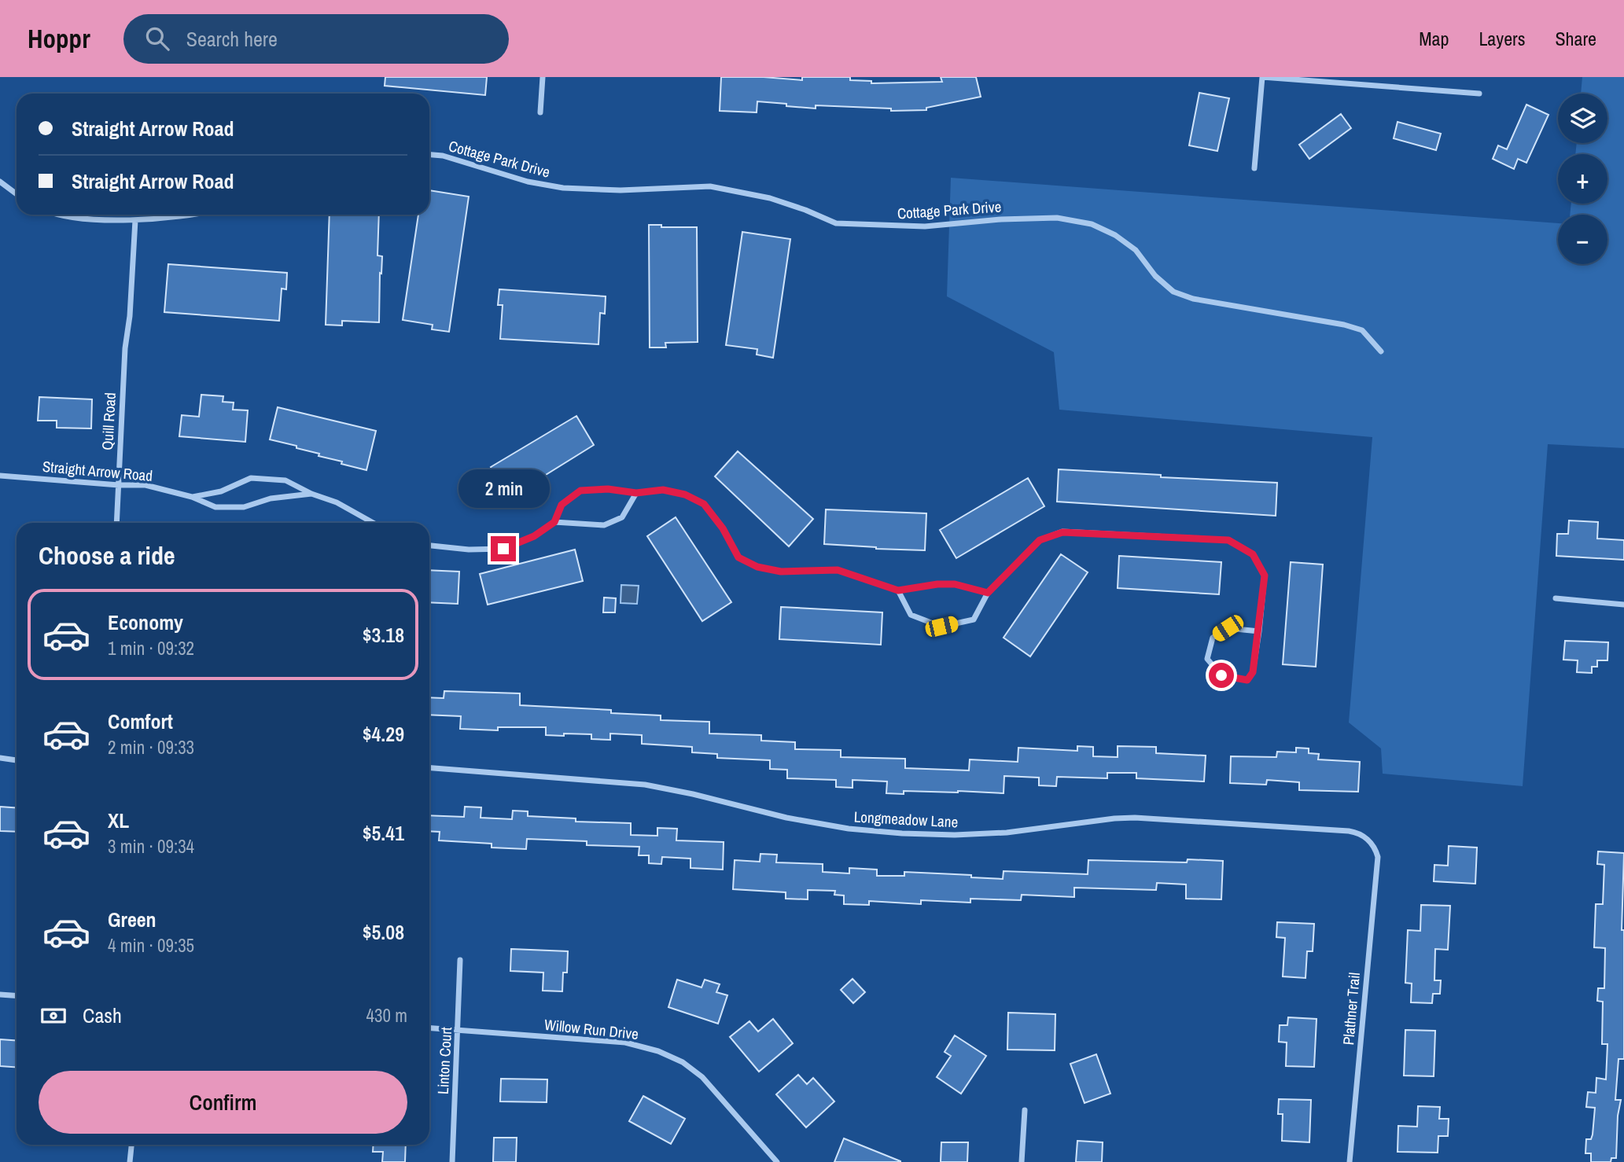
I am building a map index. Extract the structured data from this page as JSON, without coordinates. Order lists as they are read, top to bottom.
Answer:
{
  "streets": {
    "street": [
      "Cottage Park Drive",
      "Quill Road",
      "Straight Arrow Road",
      "Longmeadow Lane",
      "Plathner Trail",
      "Willow Run Drive",
      "Linton Court"
    ]
  },
  "crossings": [
    ["Quill Road", "Straight Arrow Road"],
    ["Longmeadow Lane", "Plathner Trail"],
    ["Willow Run Drive", "Linton Court"]
  ],
  "page": {
    "header": "Hoppr",
    "search": "Search here",
    "nav": ["Map", "Layers", "Share"],
    "map_buttons": ["+", "−"],
    "banner": ["Straight Arrow Road", "Straight Arrow Road"],
    "bubble": "2 min",
    "heading": "Choose a ride",
    "list": [
      {
        "name": "Economy",
        "note": "1 min · 09:32",
        "value": "$3.18"
      },
      {
        "name": "Comfort",
        "note": "2 min · 09:33",
        "value": "$4.29"
      },
      {
        "name": "XL",
        "note": "3 min · 09:34",
        "value": "$5.41"
      },
      {
        "name": "Green",
        "note": "4 min · 09:35",
        "value": "$5.08"
      }
    ],
    "pay": ["Cash", "430 m"],
    "buttons": "Confirm"
  }
}
